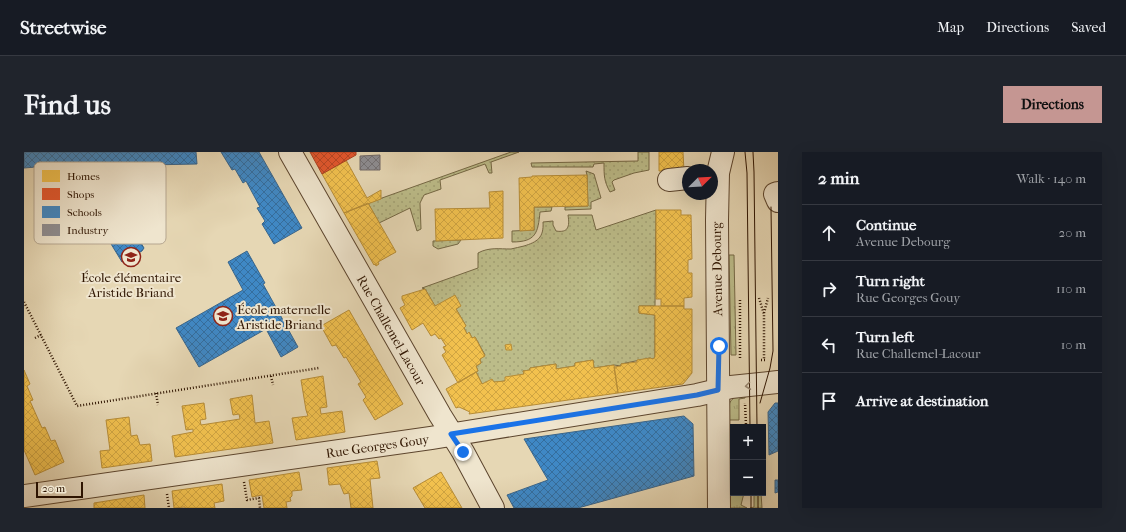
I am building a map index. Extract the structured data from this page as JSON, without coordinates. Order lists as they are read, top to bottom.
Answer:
{
  "streets": {
    "street": ["Avenue Debourg", "Rue Challemel-Lacour", "Rue Georges Gouy"]
  },
  "crossings": [
    ["Avenue Debourg", "Rue Georges Gouy"],
    ["Rue Challemel-Lacour", "Rue Georges Gouy"]
  ],
  "places": {
    "school or university": ["École élémentaire Aristide Briand", "École maternelle Aristide Briand"]
  },
  "legend": [
    "Homes",
    "Shops",
    "Schools",
    "Industry"
  ],
  "scale_bar": "20 m",
  "north": "top right",
  "page": {
    "header": "Streetwise",
    "nav": ["Map", "Directions", "Saved"],
    "buttons": "Directions",
    "title": "Find us",
    "heading": ["2 min", "Walk · 140 m"],
    "list": [
      ["Continue", "Avenue Debourg", "20 m"],
      ["Turn right", "Rue Georges Gouy", "110 m"],
      ["Turn left", "Rue Challemel-Lacour", "10 m"],
      "Arrive at destination"
    ],
    "map_buttons": ["+", "−"],
    "scale": "20 m"
  }
}
